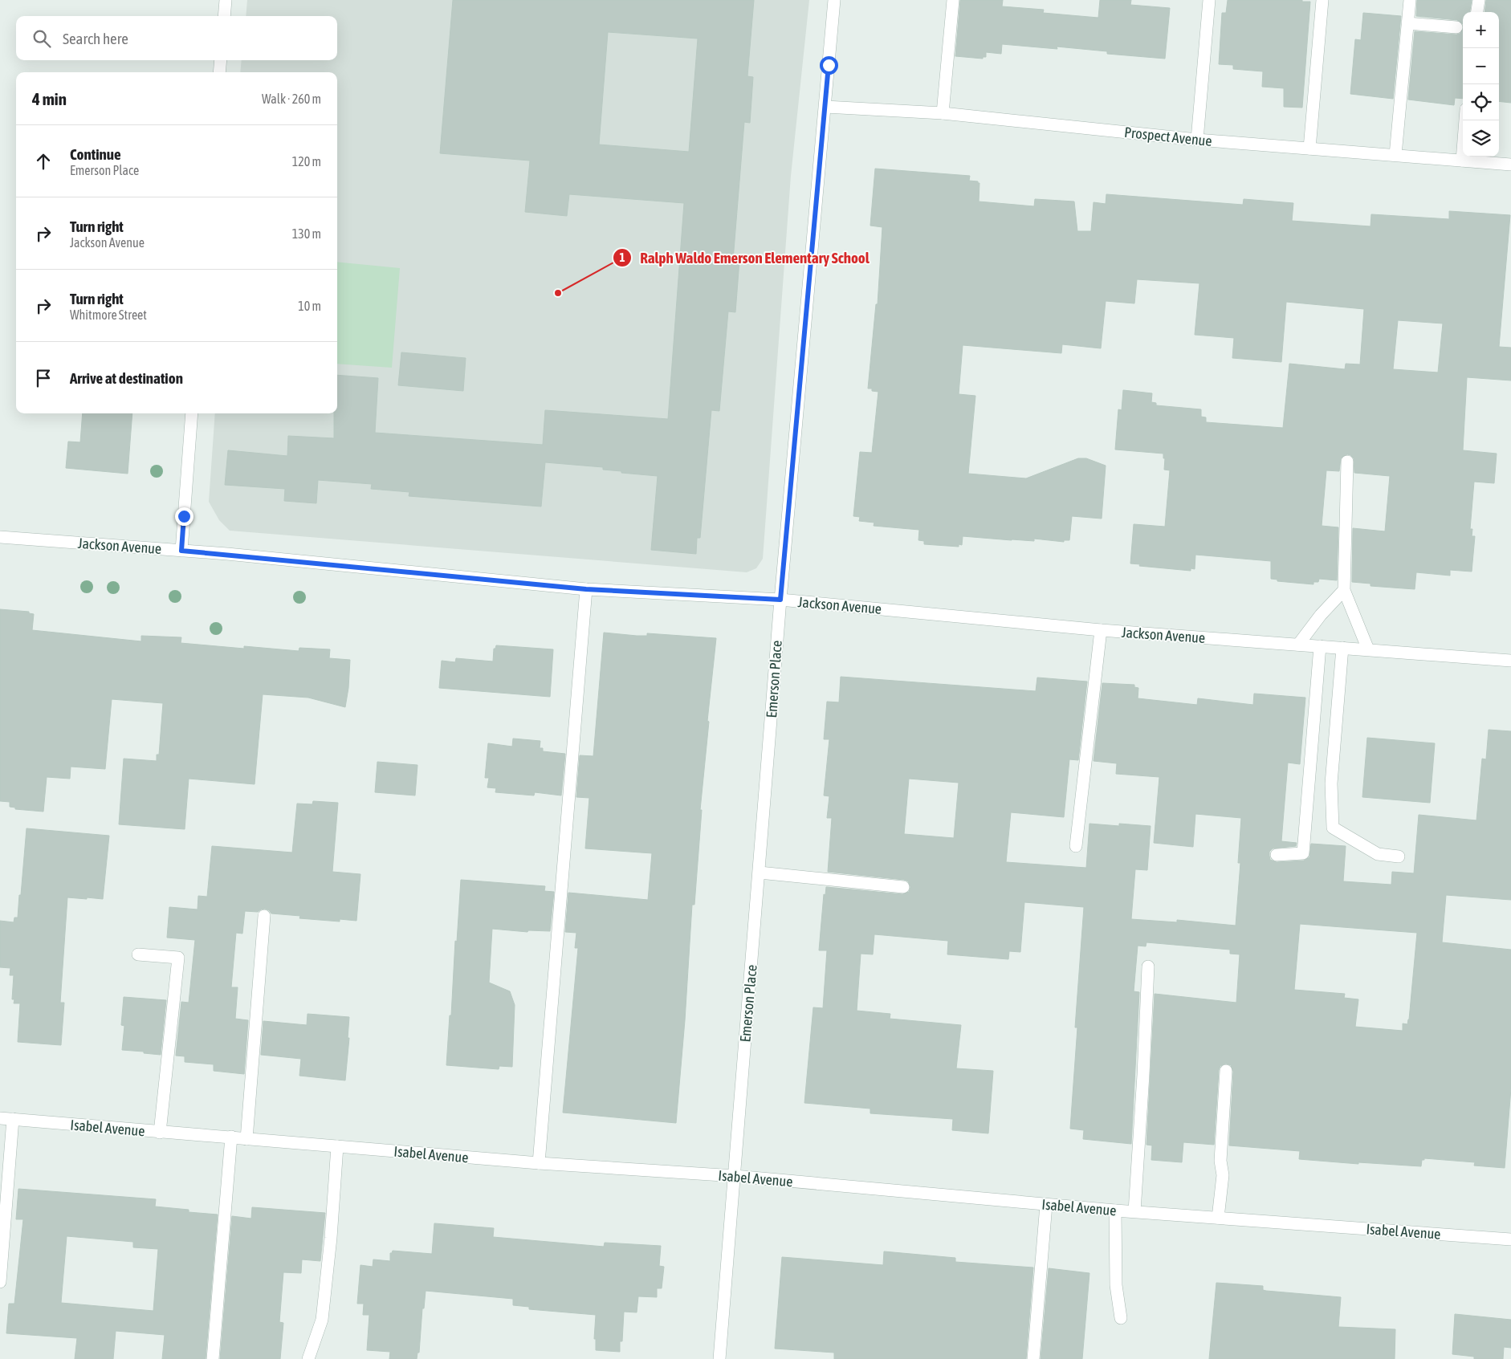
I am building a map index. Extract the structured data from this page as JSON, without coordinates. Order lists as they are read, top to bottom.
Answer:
{
  "streets": {
    "street": [
      "Prospect Avenue",
      "Jackson Avenue",
      "Emerson Place",
      "Isabel Avenue"
    ]
  },
  "crossings": [
    ["Prospect Avenue", "Emerson Place"],
    ["Jackson Avenue", "Emerson Place"],
    ["Emerson Place", "Isabel Avenue"]
  ],
  "places": ["Ralph Waldo Emerson Elementary School"],
  "page": {
    "map_buttons": ["+", "−"],
    "search": "Search here",
    "heading": ["4 min", "Walk · 260 m"],
    "list": [
      ["Continue", "Emerson Place", "120 m"],
      ["Turn right", "Jackson Avenue", "130 m"],
      ["Turn right", "Whitmore Street", "10 m"],
      "Arrive at destination"
    ]
  }
}
